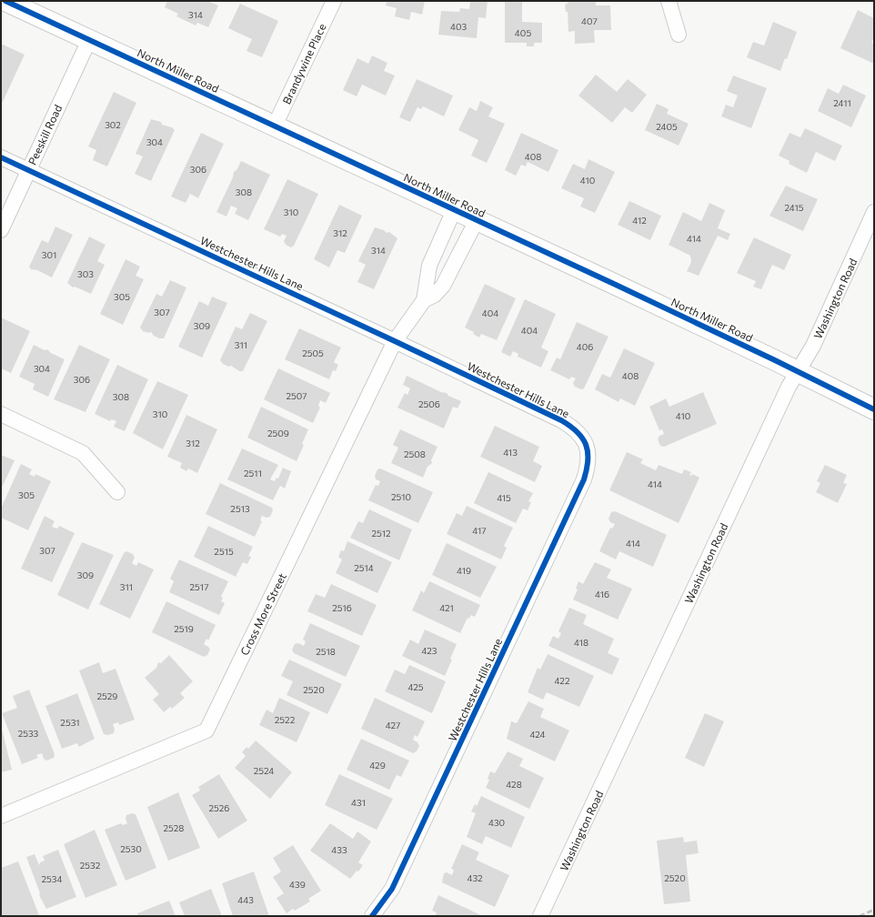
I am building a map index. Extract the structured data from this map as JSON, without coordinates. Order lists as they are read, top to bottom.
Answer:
{
  "streets": {
    "street": [
      "Brandywine Place",
      "North Miller Road",
      "Peeskill Road",
      "Westchester Hills Lane",
      "Washington Road",
      "Cross More Street"
    ]
  },
  "crossings": [
    ["Brandywine Place", "North Miller Road"],
    ["North Miller Road", "Peeskill Road"],
    ["North Miller Road", "Washington Road"],
    ["North Miller Road", "Cross More Street"],
    ["Peeskill Road", "Westchester Hills Lane"],
    ["Westchester Hills Lane", "Cross More Street"]
  ],
  "house_numbers": [
    "314",
    "407",
    "403",
    "405",
    "2411",
    "302",
    "2405",
    "304",
    "408",
    "306",
    "410",
    "308",
    "2415",
    "310",
    "412",
    "312",
    "414",
    "314",
    "301",
    "303",
    "305",
    "307",
    "404",
    "309",
    "404",
    "311",
    "406",
    "2505",
    "304",
    "408",
    "306",
    "2507",
    "308",
    "2506",
    "310",
    "410",
    "2509",
    "312",
    "413",
    "2508",
    "2511",
    "414",
    "305",
    "2510",
    "415",
    "2513",
    "417",
    "2512",
    "414",
    "307",
    "2515",
    "2514",
    "419",
    "309",
    "311",
    "2517",
    "416",
    "2516",
    "421",
    "2519",
    "418",
    "423",
    "2518",
    "422",
    "425",
    "2520",
    "2529",
    "2522",
    "2531",
    "427",
    "2533",
    "424",
    "429",
    "2524",
    "428",
    "431",
    "2526",
    "430",
    "2528",
    "2530",
    "433",
    "2532",
    "432",
    "2520",
    "2534",
    "439",
    "443"
  ]
}
